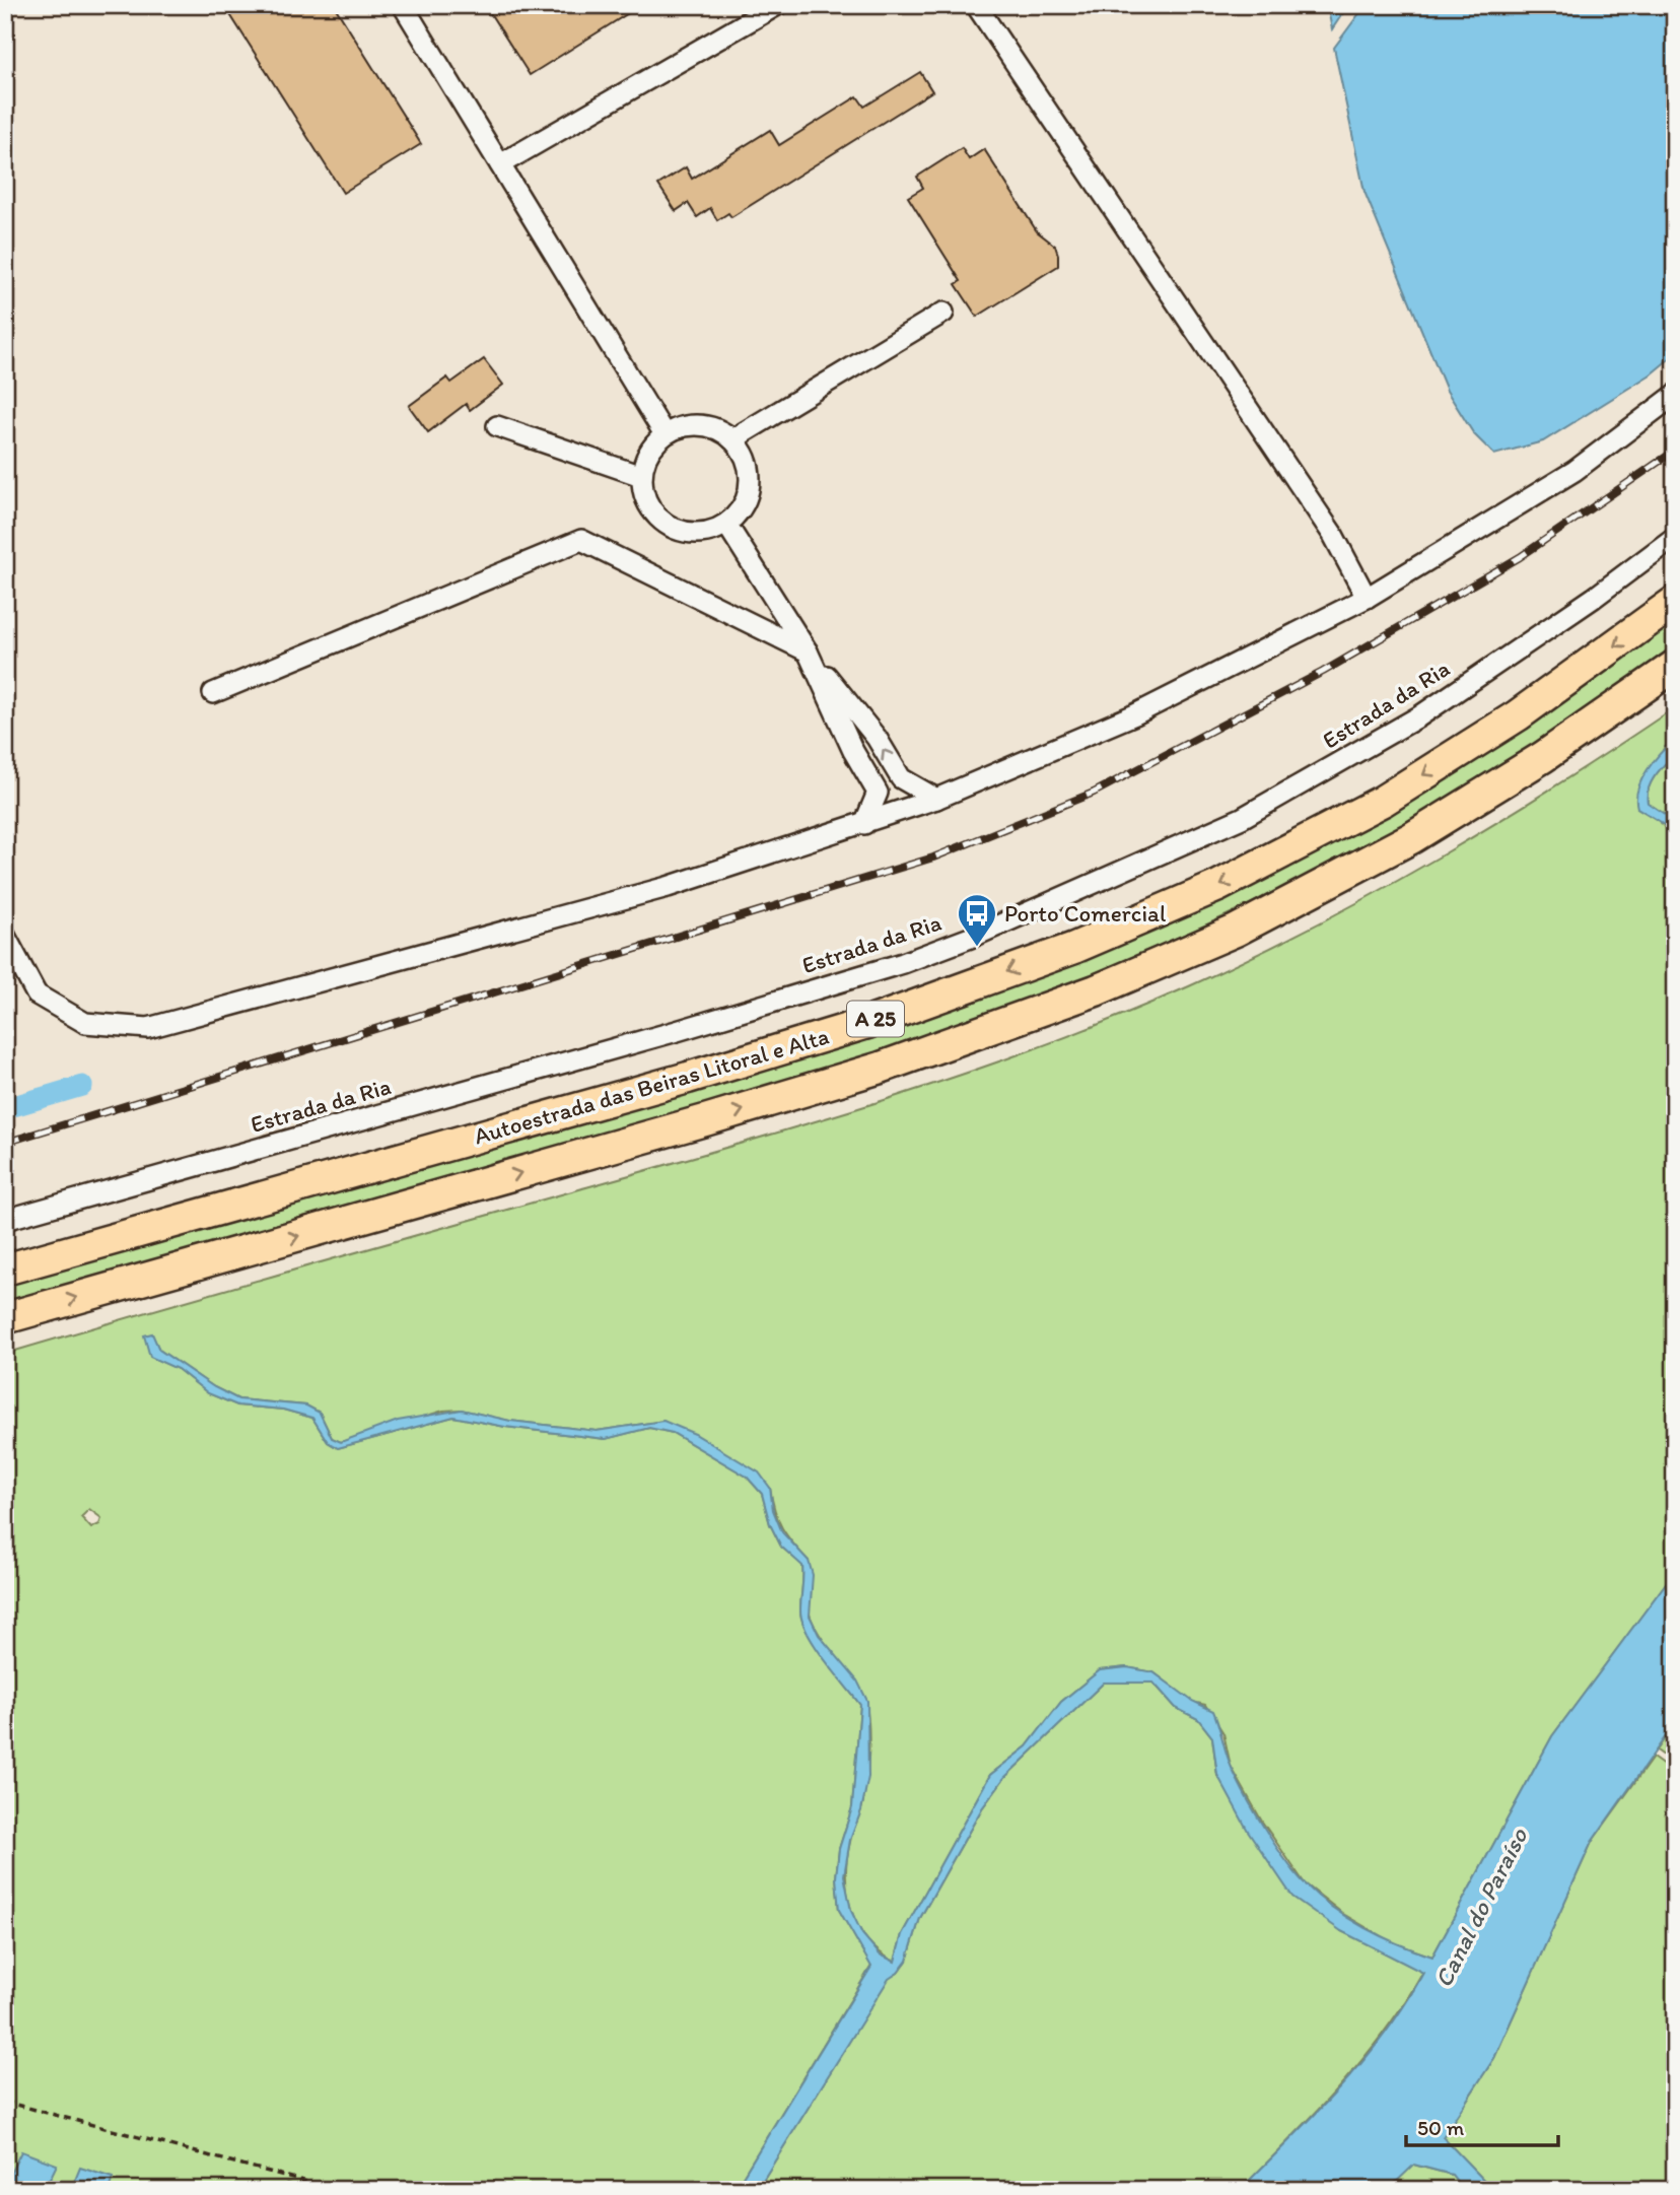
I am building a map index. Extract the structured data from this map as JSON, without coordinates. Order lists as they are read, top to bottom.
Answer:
{
  "streets": {
    "highway": ["A 25", "Autoestrada das Beiras Litoral e Alta"],
    "street": ["Estrada da Ria"]
  },
  "water": ["Canal do Paraíso"],
  "places": {
    "bus stop": ["Porto Comercial"]
  },
  "scale_bar": "50 m"
}
